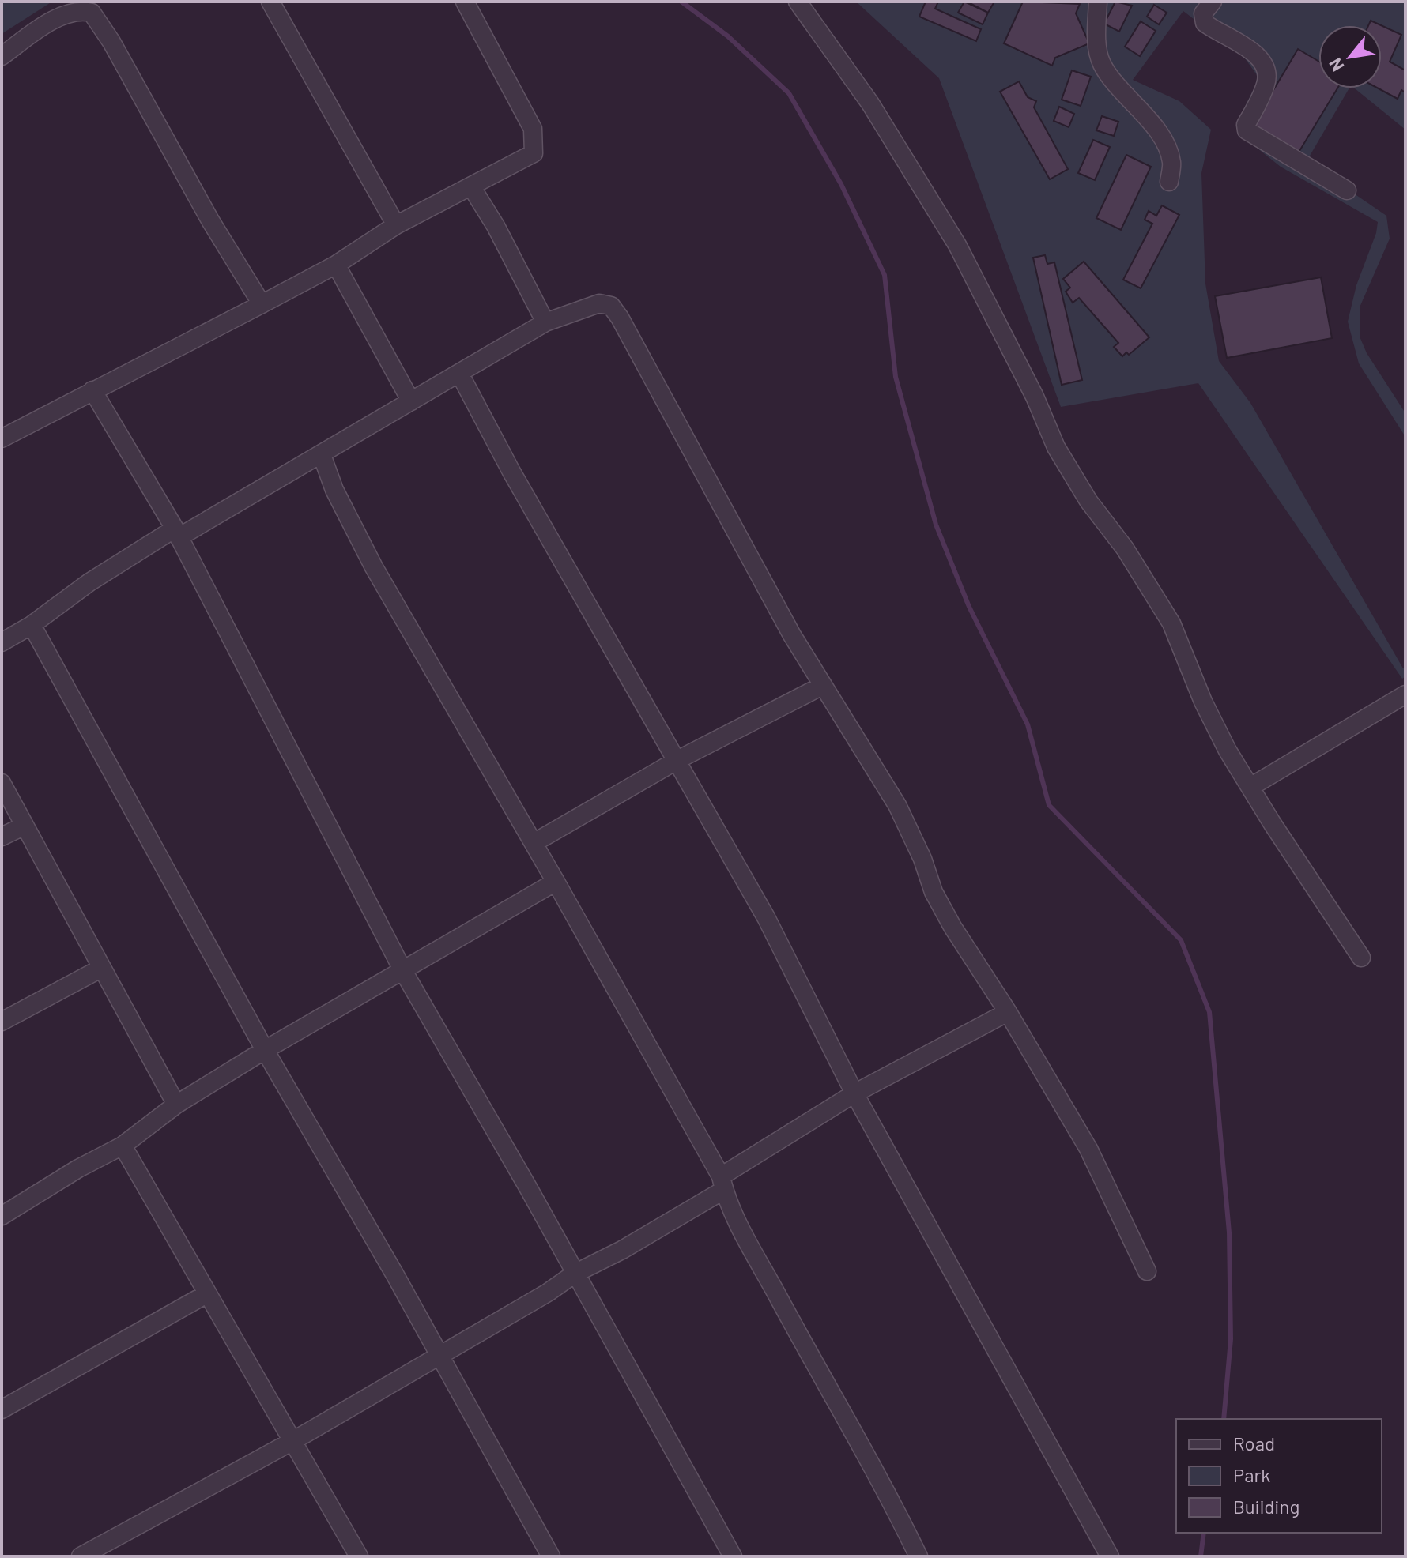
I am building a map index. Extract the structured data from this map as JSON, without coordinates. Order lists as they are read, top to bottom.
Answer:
{
  "legend": ["Road", "Park", "Building"],
  "north": "bottom left"
}
